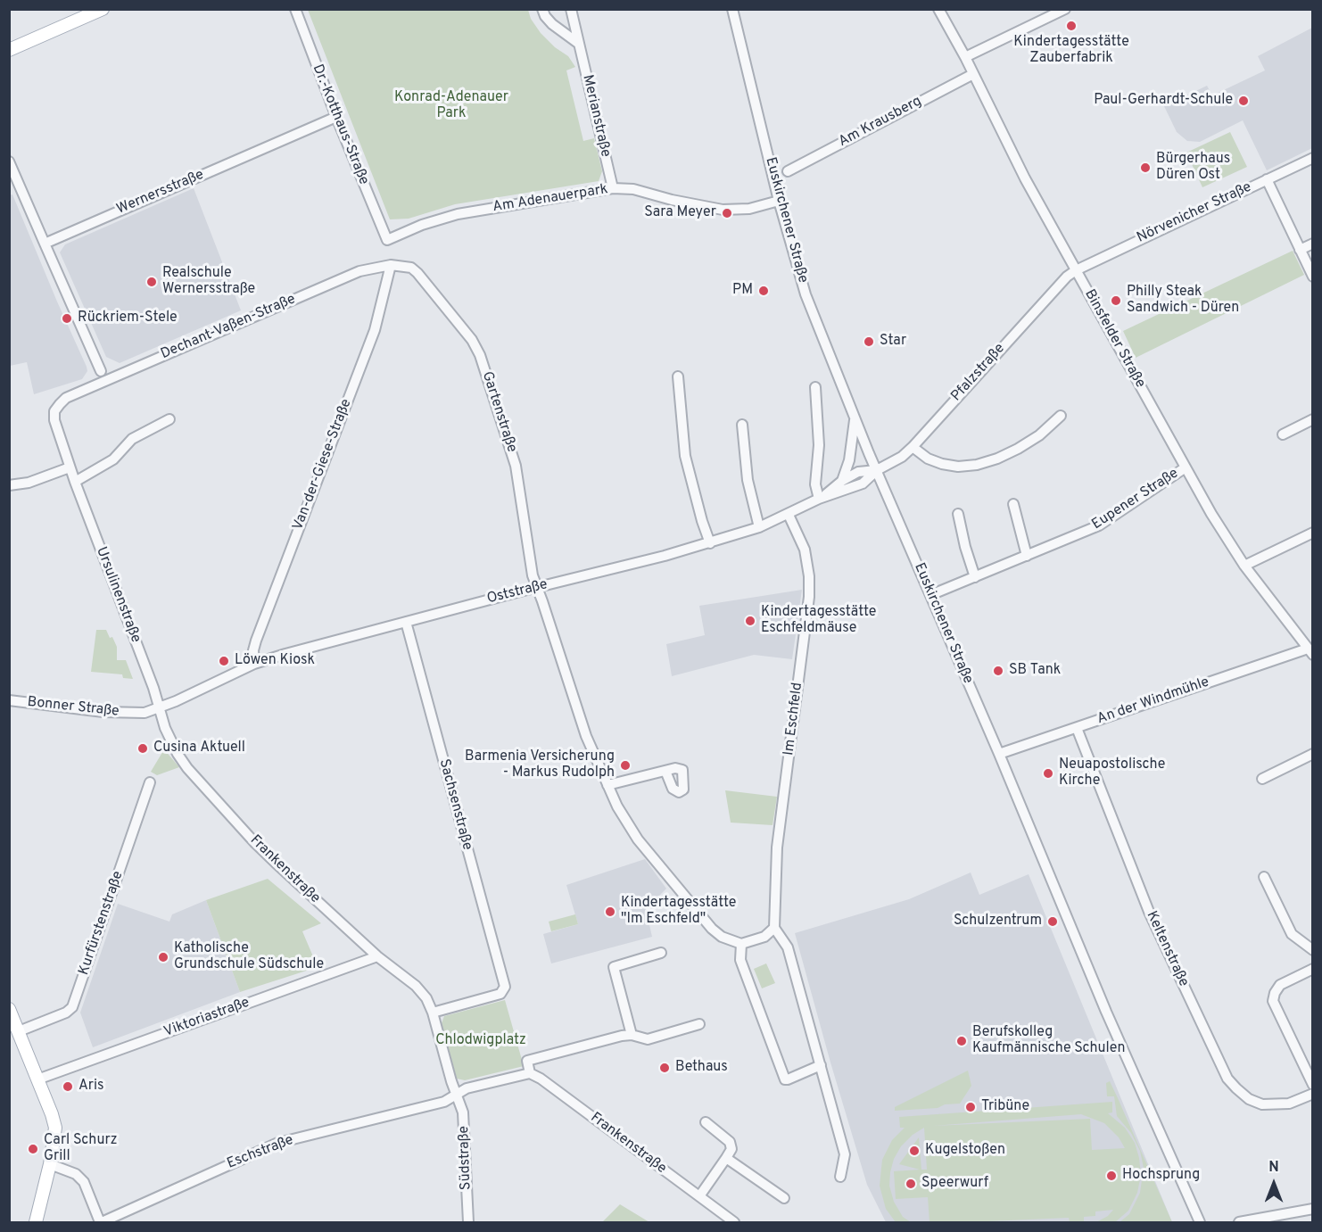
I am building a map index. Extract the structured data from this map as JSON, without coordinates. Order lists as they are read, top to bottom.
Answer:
{
  "streets": {
    "street": [
      "Merianstraße",
      "Am Krausberg",
      "Dr.-Kotthaus-Straße",
      "Wernersstraße",
      "Am Adenauerpark",
      "Nörvenicher Straße",
      "Euskirchener Straße",
      "Dechant-Vaßen-Straße",
      "Binsfelder Straße",
      "Pfalzstraße",
      "Gartenstraße",
      "Van-der-Giese-Straße",
      "Eupener Straße",
      "Oststraße",
      "Ursulinenstraße",
      "An der Windmühle",
      "Bonner Straße",
      "Im Eschfeld",
      "Sachsenstraße",
      "Frankenstraße",
      "Kurfürstenstraße",
      "Keltenstraße",
      "Viktoriastraße",
      "Eschstraße",
      "Südstraße"
    ]
  },
  "crossings": [
    ["Merianstraße", "Am Adenauerpark"],
    ["Am Krausberg", "Binsfelder Straße"],
    ["Dr.-Kotthaus-Straße", "Wernersstraße"],
    ["Dr.-Kotthaus-Straße", "Am Adenauerpark"],
    ["Am Adenauerpark", "Euskirchener Straße"],
    ["Nörvenicher Straße", "Binsfelder Straße"],
    ["Nörvenicher Straße", "Pfalzstraße"],
    ["Euskirchener Straße", "Pfalzstraße"],
    ["Euskirchener Straße", "Eupener Straße"],
    ["Euskirchener Straße", "Oststraße"],
    ["Euskirchener Straße", "An der Windmühle"],
    ["Dechant-Vaßen-Straße", "Gartenstraße"],
    ["Dechant-Vaßen-Straße", "Van-der-Giese-Straße"],
    ["Dechant-Vaßen-Straße", "Ursulinenstraße"],
    ["Binsfelder Straße", "Pfalzstraße"],
    ["Binsfelder Straße", "Eupener Straße"],
    ["Binsfelder Straße", "An der Windmühle"],
    ["Pfalzstraße", "Oststraße"],
    ["Gartenstraße", "Oststraße"],
    ["Van-der-Giese-Straße", "Oststraße"],
    ["Oststraße", "Ursulinenstraße"],
    ["Oststraße", "Bonner Straße"],
    ["Oststraße", "Im Eschfeld"],
    ["Oststraße", "Sachsenstraße"],
    ["Oststraße", "Frankenstraße"],
    ["Ursulinenstraße", "Bonner Straße"],
    ["Ursulinenstraße", "Frankenstraße"],
    ["An der Windmühle", "Keltenstraße"],
    ["Bonner Straße", "Frankenstraße"],
    ["Sachsenstraße", "Frankenstraße"],
    ["Frankenstraße", "Viktoriastraße"],
    ["Eschstraße", "Südstraße"]
  ],
  "parks": ["Konrad-Adenauer Park", "Chlodwigplatz"],
  "places": [
    "Kindertagesstätte Zauberfabrik",
    "Paul-Gerhardt-Schule",
    "Bürgerhaus Düren Ost",
    "Sara Meyer",
    "Realschule Wernersstraße",
    "PM",
    "Philly Steak Sandwich - Düren",
    "Rückriem-Stele",
    "Star",
    "Kindertagesstätte Eschfeldmäuse",
    "Löwen Kiosk",
    "SB Tank",
    "Cusina Aktuell",
    "Barmenia Versicherung - Markus Rudolph",
    "Neuapostolische Kirche",
    "Kindertagesstätte \"Im Eschfeld\"",
    "Schulzentrum",
    "Katholische Grundschule Südschule",
    "Berufskolleg Kaufmännische Schulen",
    "Bethaus",
    "Aris",
    "Tribüne",
    "Carl Schurz Grill",
    "Kugelstoßen",
    "Hochsprung",
    "Speerwurf"
  ],
  "north": "top"
}
